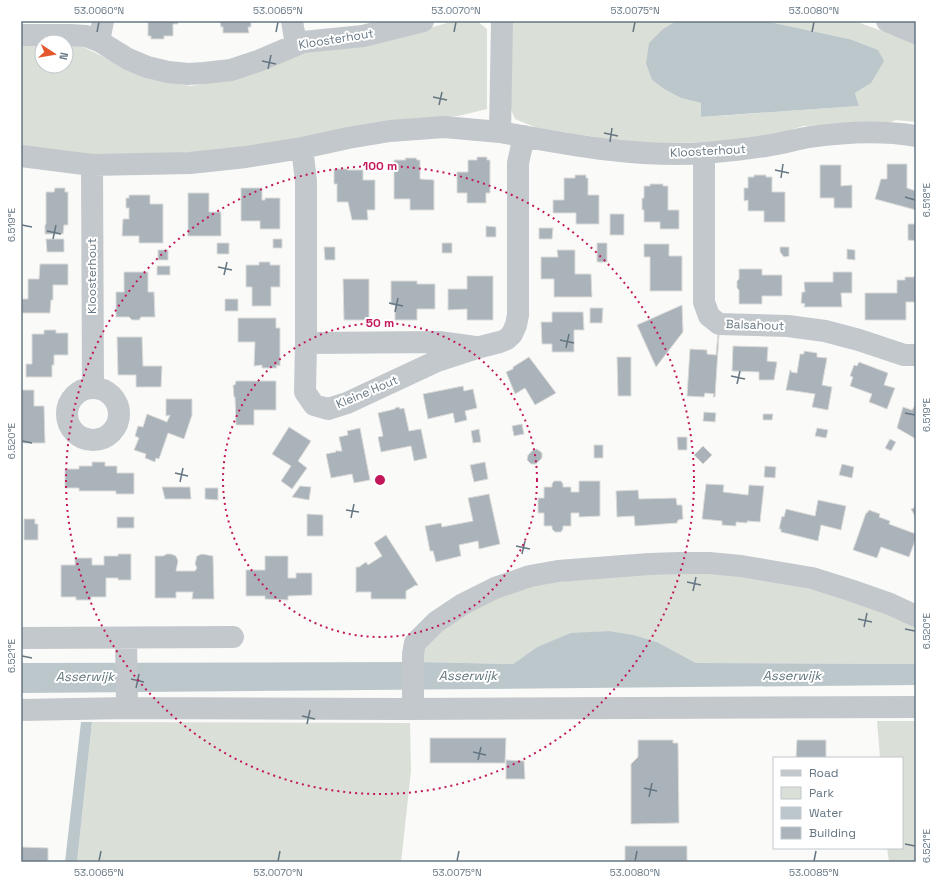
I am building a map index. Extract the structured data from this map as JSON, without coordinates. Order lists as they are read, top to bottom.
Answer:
{
  "streets": {
    "street": ["Kloosterhout", "Balsahout", "Kleine Hout"]
  },
  "crossings": [
    ["Kloosterhout", "Balsahout"],
    ["Kloosterhout", "Kleine Hout"]
  ],
  "water": ["Asserwijk"],
  "legend": [
    "Road",
    "Park",
    "Water",
    "Building"
  ],
  "north": "right",
  "coordinates": [
    "53.0060°N",
    "53.0065°N",
    "53.0070°N",
    "53.0075°N",
    "53.0080°N",
    "6.518°E",
    "6.519°E",
    "6.520°E",
    "6.521°E",
    "53.0085°N"
  ],
  "rings": ["100 m", "50 m"]
}
